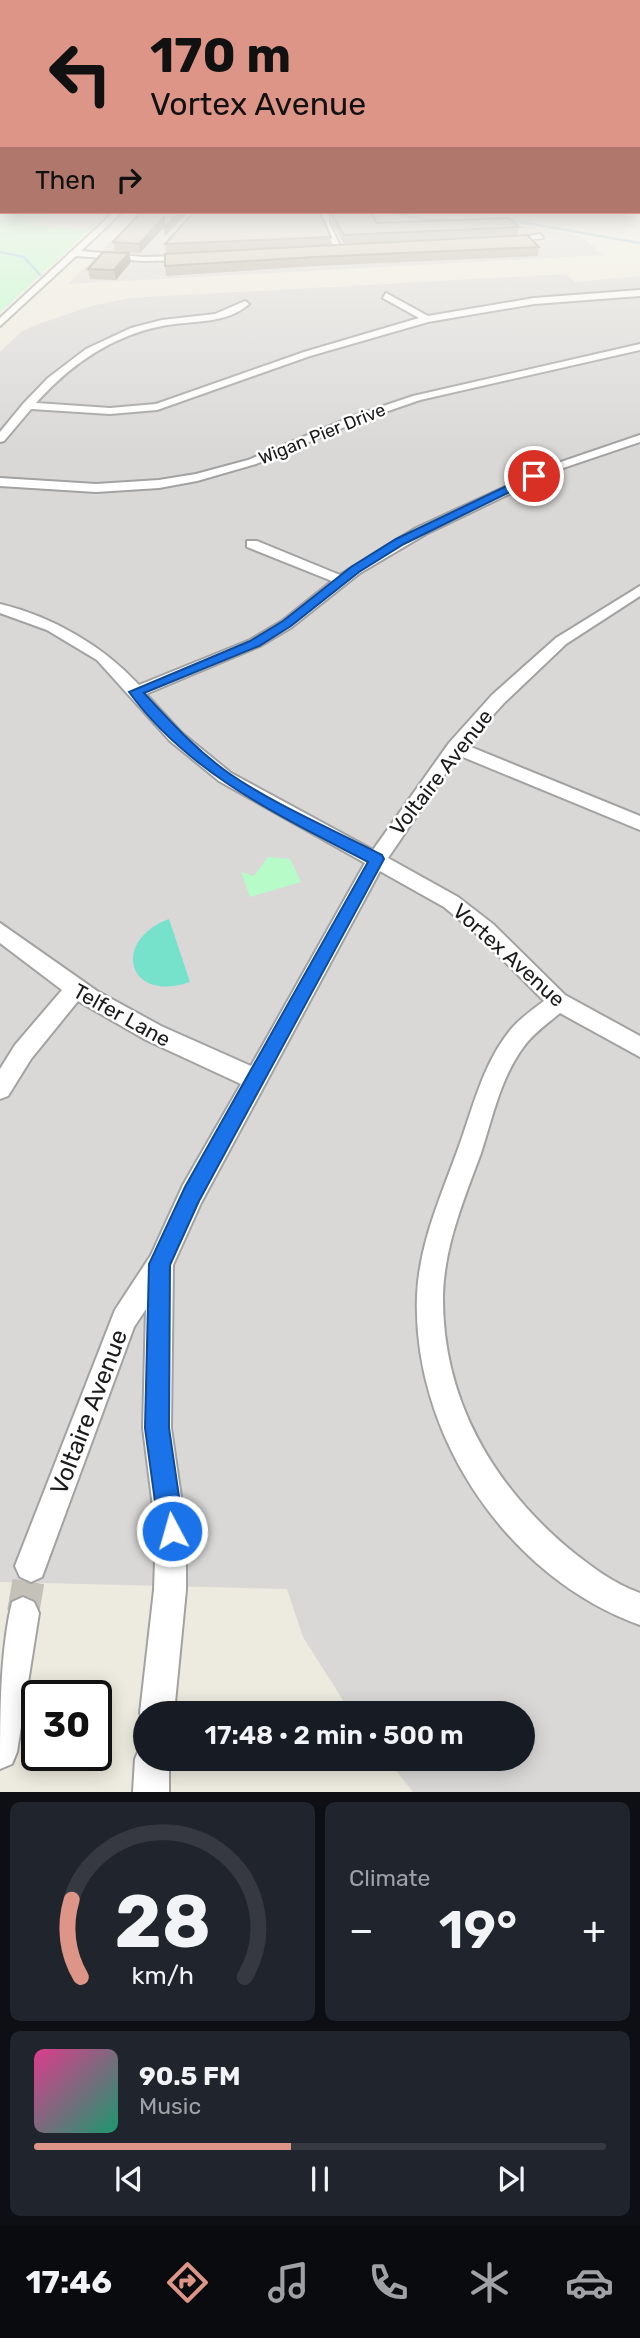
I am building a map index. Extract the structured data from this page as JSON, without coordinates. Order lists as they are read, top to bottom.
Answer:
{
  "streets": {
    "street": [
      "Wigan Pier Drive",
      "Voltaire Avenue",
      "Vortex Avenue",
      "Telfer Lane"
    ]
  },
  "crossings": [
    ["Voltaire Avenue", "Vortex Avenue"],
    ["Voltaire Avenue", "Telfer Lane"]
  ],
  "page": {
    "turn": ["170 m", "Vortex Avenue"],
    "then": "Then",
    "limit": "30",
    "trip": "17:48 · 2 min · 500 m",
    "tile": "Climate",
    "heat": ["−", "19°", "+"],
    "song": ["90.5 FM", "Music"],
    "tabs": "17:46",
    "gauge": ["28", "km/h"]
  }
}
